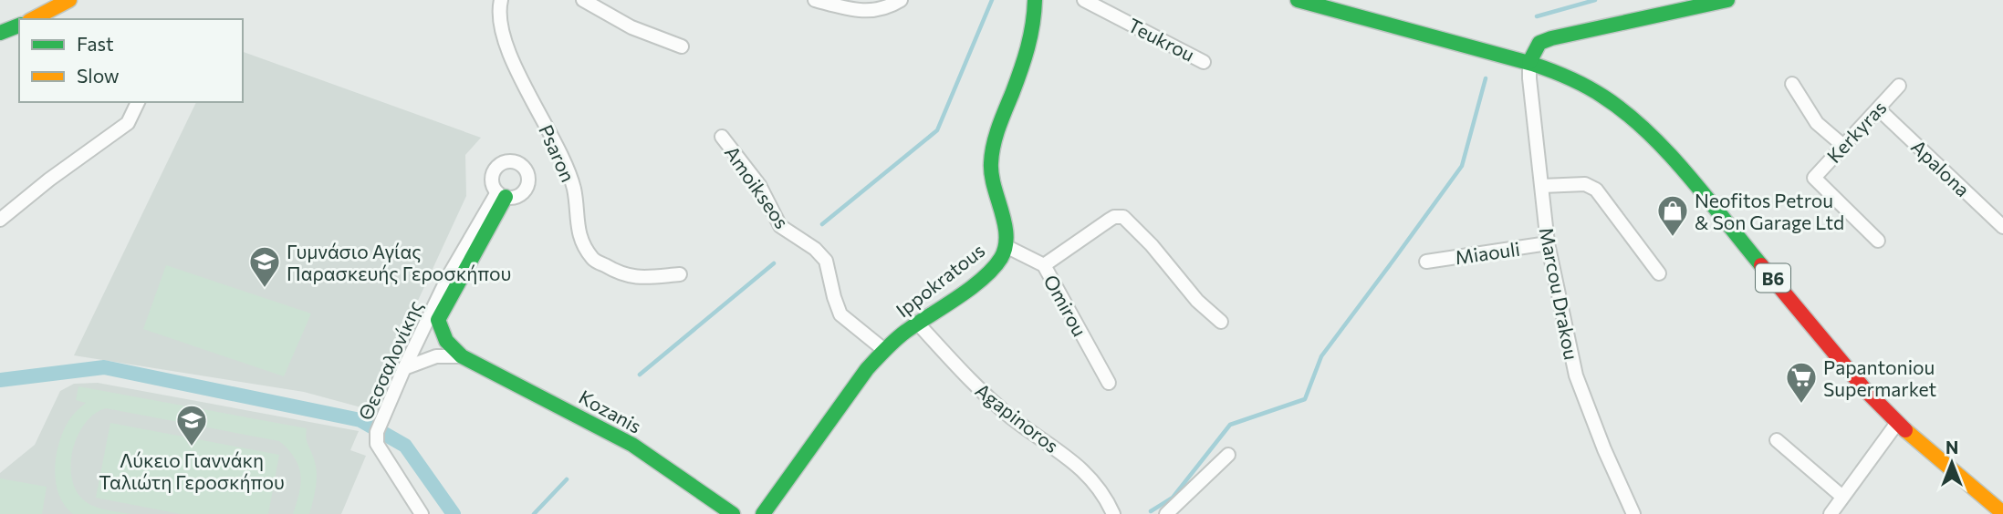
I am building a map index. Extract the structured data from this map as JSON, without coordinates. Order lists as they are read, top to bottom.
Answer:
{
  "streets": {
    "street": [
      "Teukrou",
      "Kerkyras",
      "Psaron",
      "Apalona",
      "Amoikseos",
      "Miaouli",
      "B6",
      "Ippokratous",
      "Marcou Drakou",
      "Omirou",
      "Θεσσαλονίκης",
      "Kozanis",
      "Agapinoros"
    ]
  },
  "crossings": [
    ["Kerkyras", "Apalona"],
    ["Amoikseos", "Ippokratous"],
    ["Miaouli", "Marcou Drakou"],
    ["B6", "Marcou Drakou"],
    ["Ippokratous", "Omirou"],
    ["Ippokratous", "Agapinoros"],
    ["Θεσσαλονίκης", "Kozanis"]
  ],
  "places": {
    "shop": ["Neofitos Petrou & Son Garage Ltd"],
    "school or university": ["Γυμνάσιο Αγίας Παρασκευής Γεροσκήπου", "Λύκειο Γιαννάκη Ταλιώτη Γεροσκήπου"],
    "supermarket": ["Papantoniou Supermarket"]
  },
  "legend": ["Fast", "Slow"],
  "north": "top"
}
